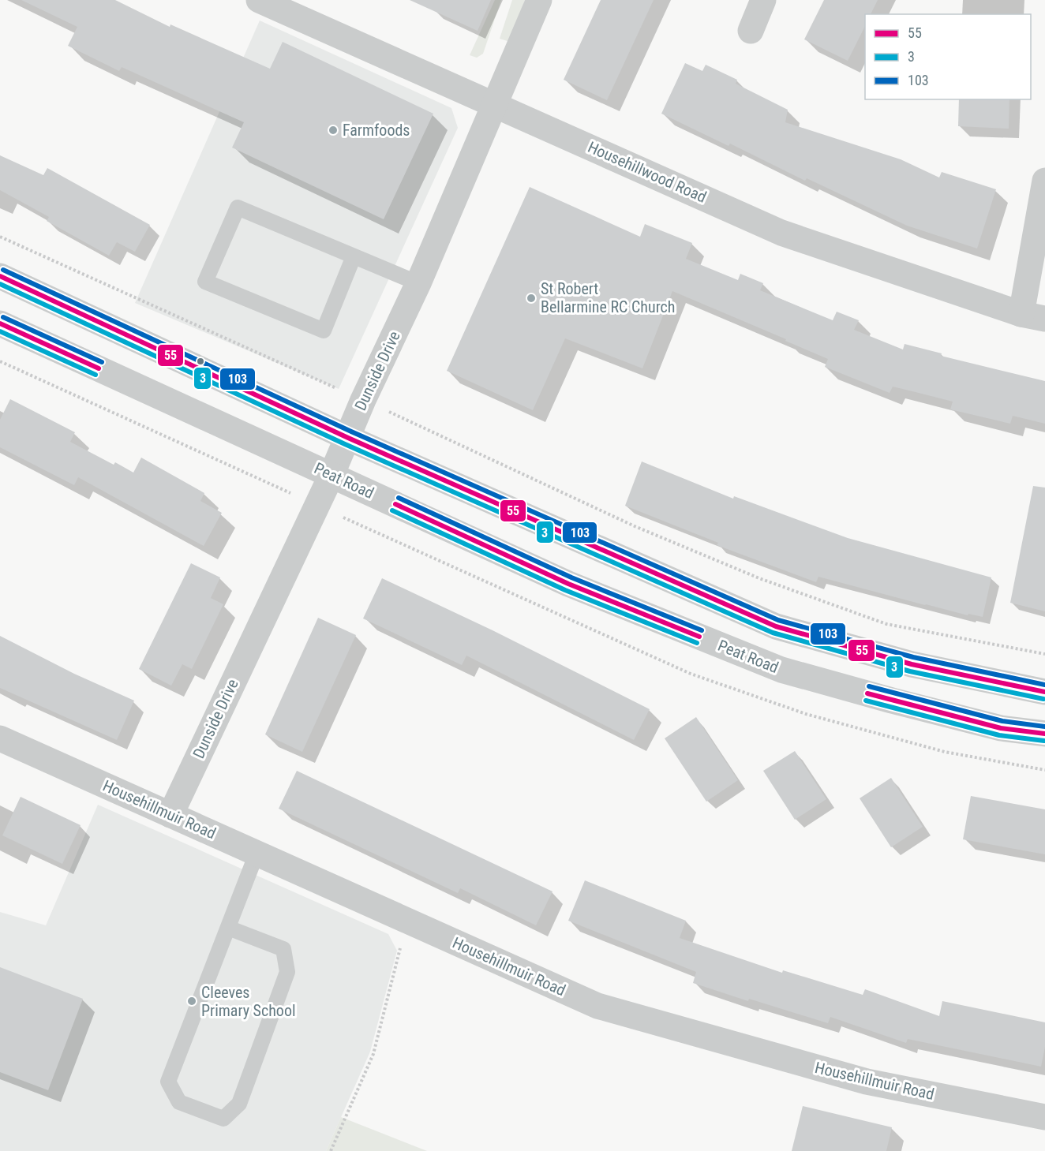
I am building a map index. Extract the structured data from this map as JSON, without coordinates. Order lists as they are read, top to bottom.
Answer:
{
  "streets": {
    "street": [
      "Househillwood Road",
      "Dunside Drive",
      "Peat Road",
      "Househillmuir Road"
    ]
  },
  "crossings": [
    ["Househillwood Road", "Dunside Drive"],
    ["Dunside Drive", "Peat Road"],
    ["Dunside Drive", "Househillmuir Road"]
  ],
  "places": ["Farmfoods", "St Robert Bellarmine RC Church", "Cleeves Primary School"],
  "lines": ["transit line 103", "transit line 55", "transit line 3"],
  "legend": ["55", "3", "103"]
}
